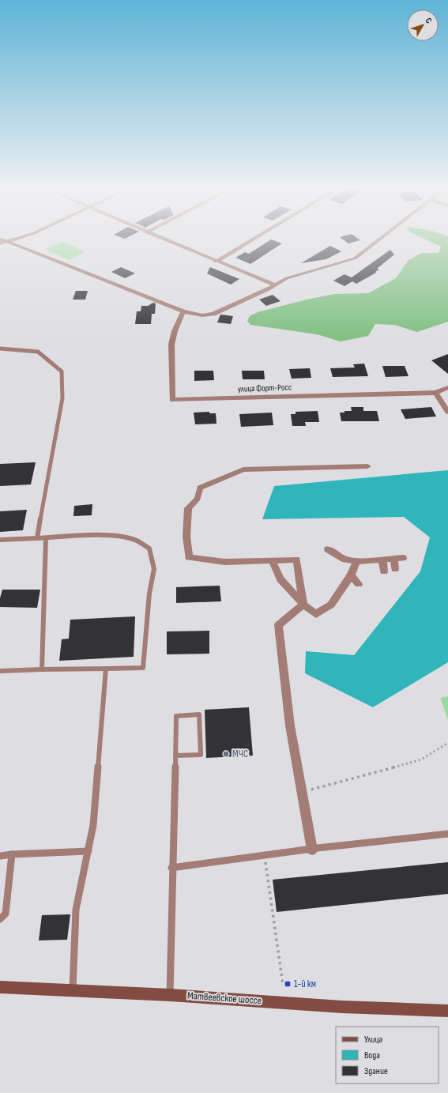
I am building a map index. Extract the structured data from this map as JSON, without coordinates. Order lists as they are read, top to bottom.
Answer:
{
  "streets": {
    "main road": ["Матвеевское шоссе"],
    "street": ["улица Форт-Росс"]
  },
  "places": {
    "other": ["МЧС"],
    "transit": ["1-й км"]
  },
  "legend": ["Улица", "Вода", "Здание"],
  "north": "top right"
}
